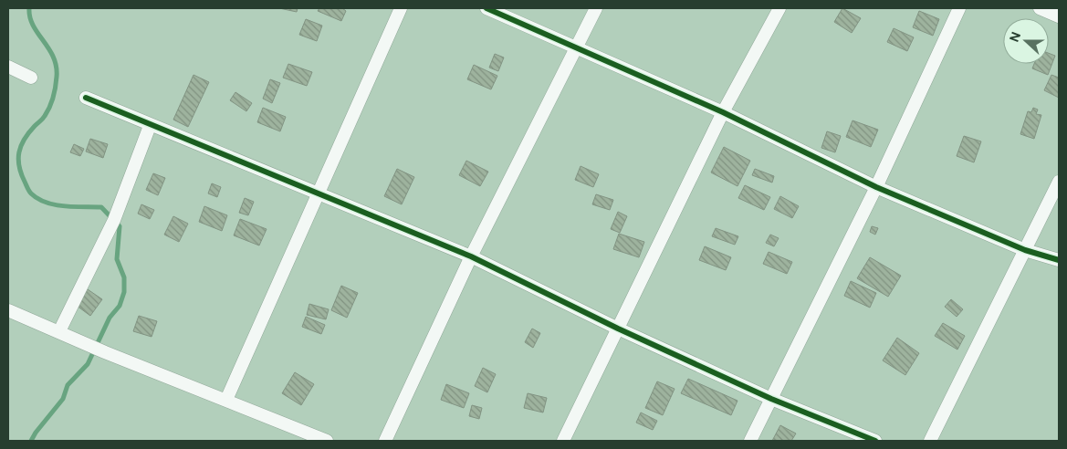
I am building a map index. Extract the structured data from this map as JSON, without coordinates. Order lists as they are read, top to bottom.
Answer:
{
  "north": "left"
}
